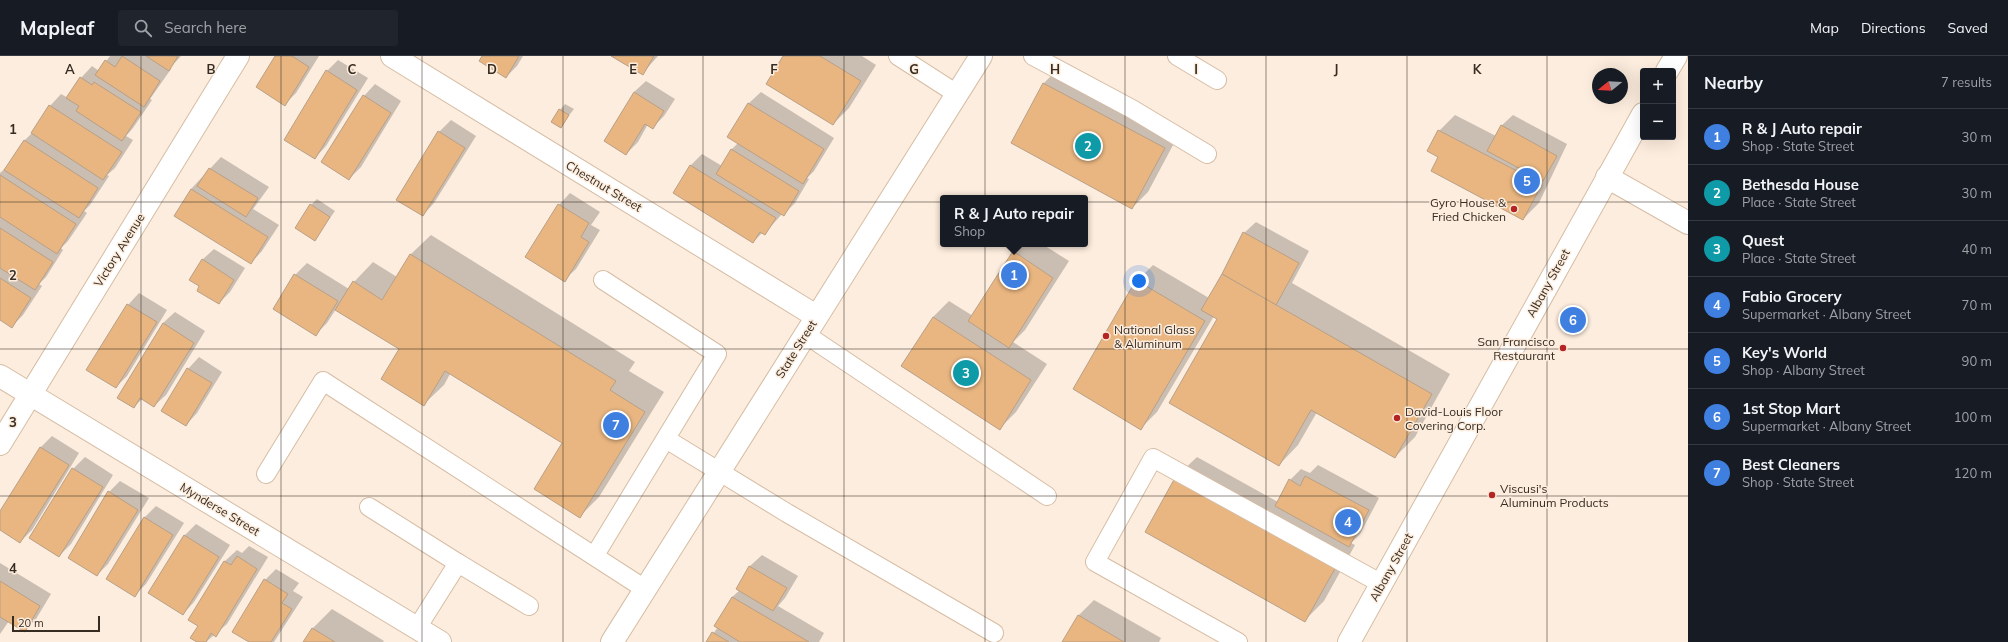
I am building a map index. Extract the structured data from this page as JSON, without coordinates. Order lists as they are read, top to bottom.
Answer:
{
  "streets": {
    "street": [
      "Chestnut Street",
      "Victory Avenue",
      "Albany Street",
      "State Street",
      "Mynderse Street"
    ]
  },
  "crossings": [
    ["Chestnut Street", "State Street"],
    ["Victory Avenue", "Mynderse Street"]
  ],
  "places": [
    "Gyro House & Fried Chicken",
    "National Glass & Aluminum",
    "San Francisco Restaurant",
    "David-Louis Floor Covering Corp.",
    "Viscusi's Aluminum Products"
  ],
  "scale_bar": "20 m",
  "north": "left",
  "page": {
    "header": "Mapleaf",
    "search": "Search here",
    "nav": ["Map", "Directions", "Saved"],
    "heading": ["Nearby", "7 results"],
    "map_buttons": ["+", "−"],
    "list": [
      {
        "mark": "1",
        "name": "R & J Auto repair",
        "note": "Shop · State Street",
        "value": "30 m"
      },
      {
        "mark": "2",
        "name": "Bethesda House",
        "note": "Place · State Street",
        "value": "30 m"
      },
      {
        "mark": "3",
        "name": "Quest",
        "note": "Place · State Street",
        "value": "40 m"
      },
      {
        "mark": "4",
        "name": "Fabio Grocery",
        "note": "Supermarket · Albany Street",
        "value": "70 m"
      },
      {
        "mark": "5",
        "name": "Key's World",
        "note": "Shop · Albany Street",
        "value": "90 m"
      },
      {
        "mark": "6",
        "name": "1st Stop Mart",
        "note": "Supermarket · Albany Street",
        "value": "100 m"
      },
      {
        "mark": "7",
        "name": "Best Cleaners",
        "note": "Shop · State Street",
        "value": "120 m"
      }
    ],
    "pins": [
      "2",
      "5",
      "1",
      "6",
      "3",
      "7",
      "4"
    ],
    "popup": ["R & J Auto repair", "Shop"],
    "scale": "20 m"
  },
  "grid": {
    "columns": [
      "A",
      "B",
      "C",
      "D",
      "E",
      "F",
      "G",
      "H",
      "I",
      "J",
      "K"
    ],
    "rows": [
      "1",
      "2",
      "3",
      "4"
    ]
  }
}
